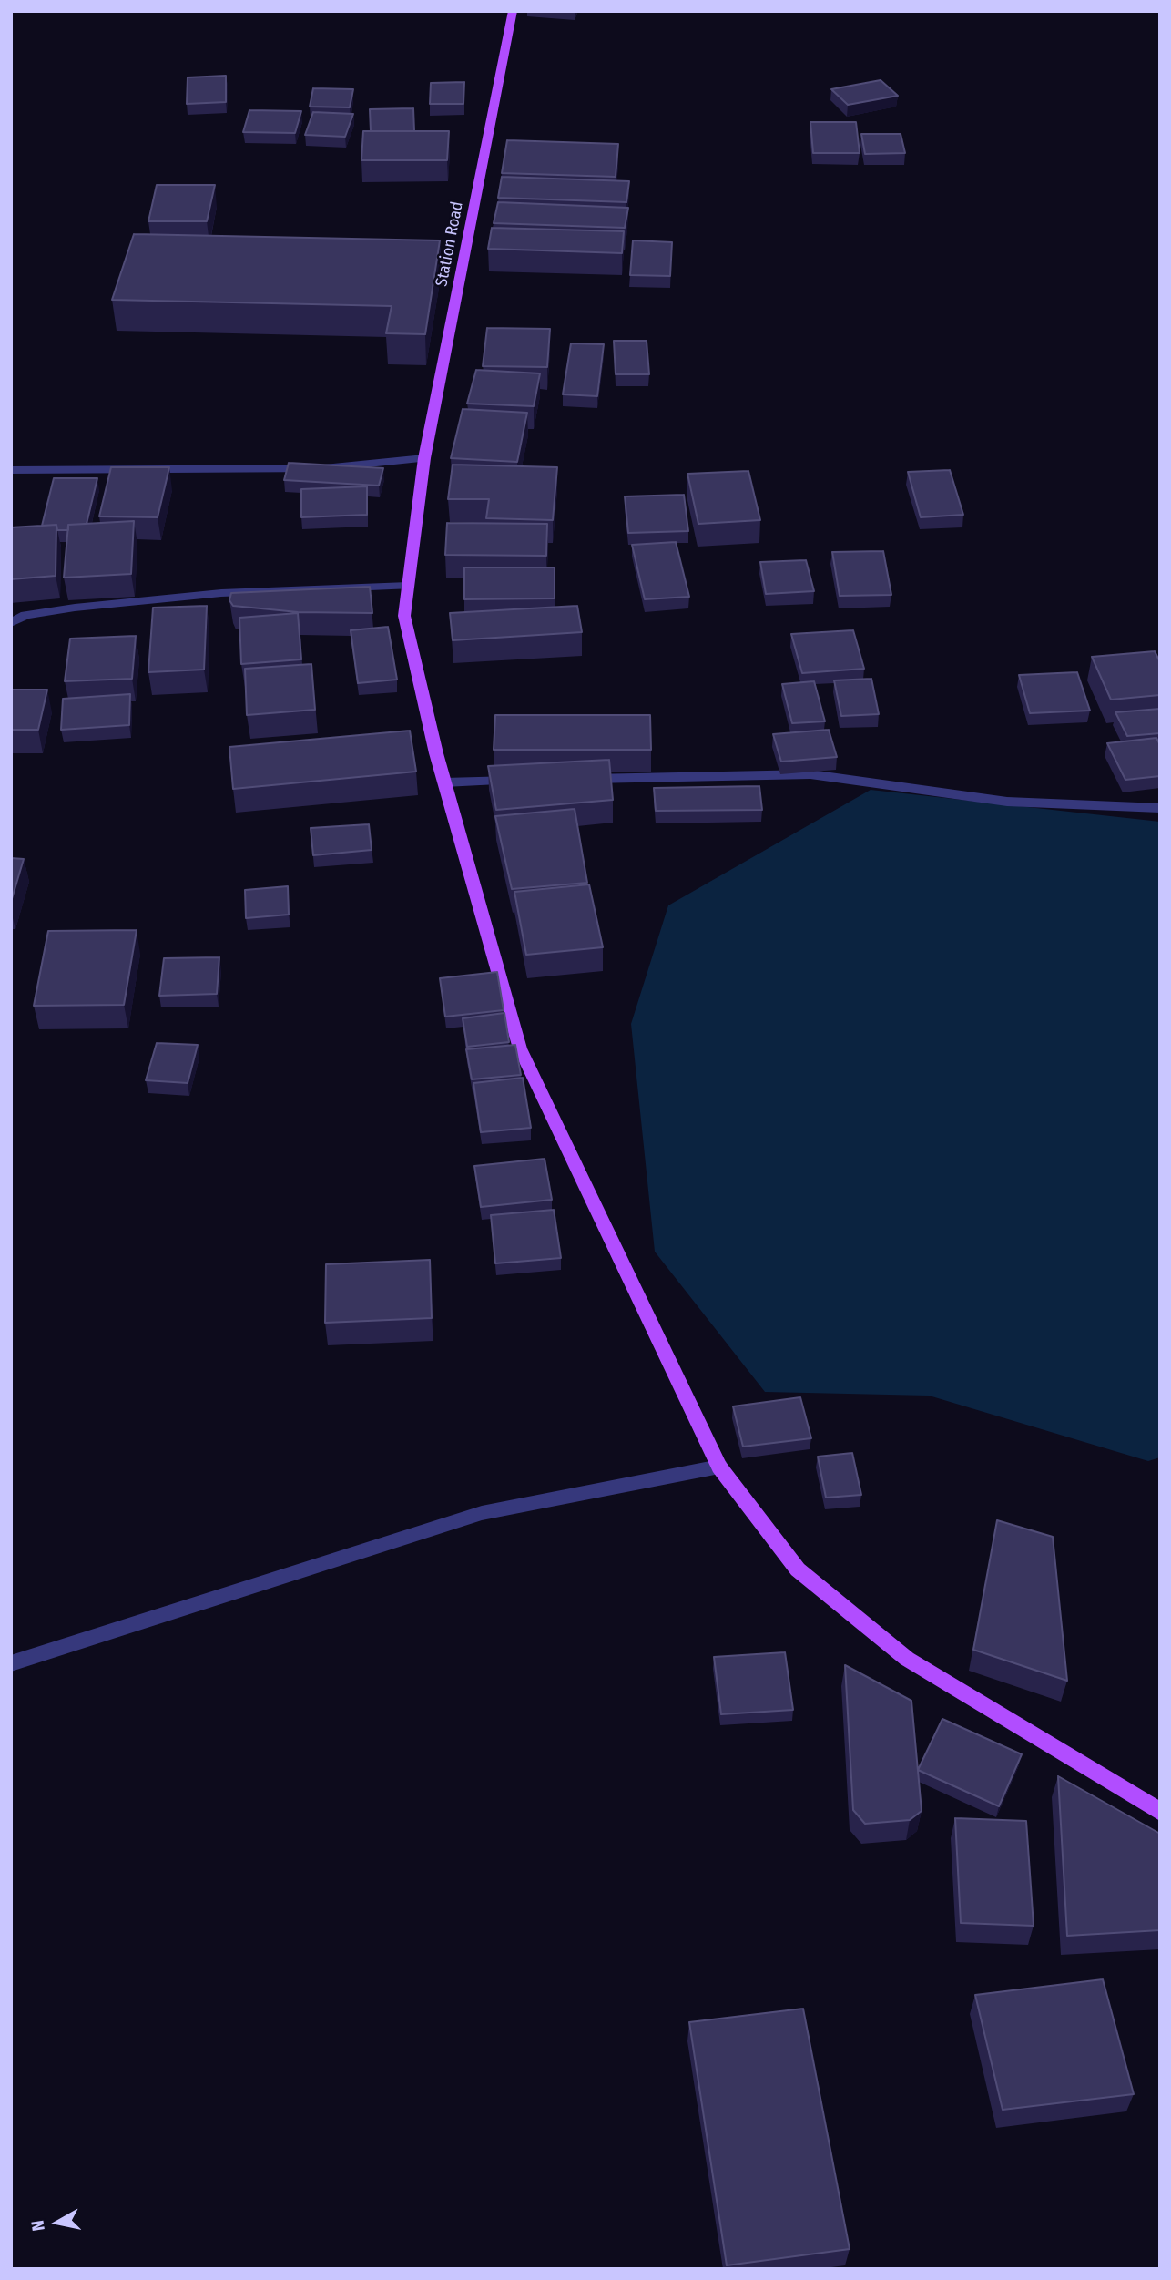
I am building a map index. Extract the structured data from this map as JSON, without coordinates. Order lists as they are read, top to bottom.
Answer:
{
  "streets": {
    "main road": ["Station Road"]
  },
  "north": "left"
}
